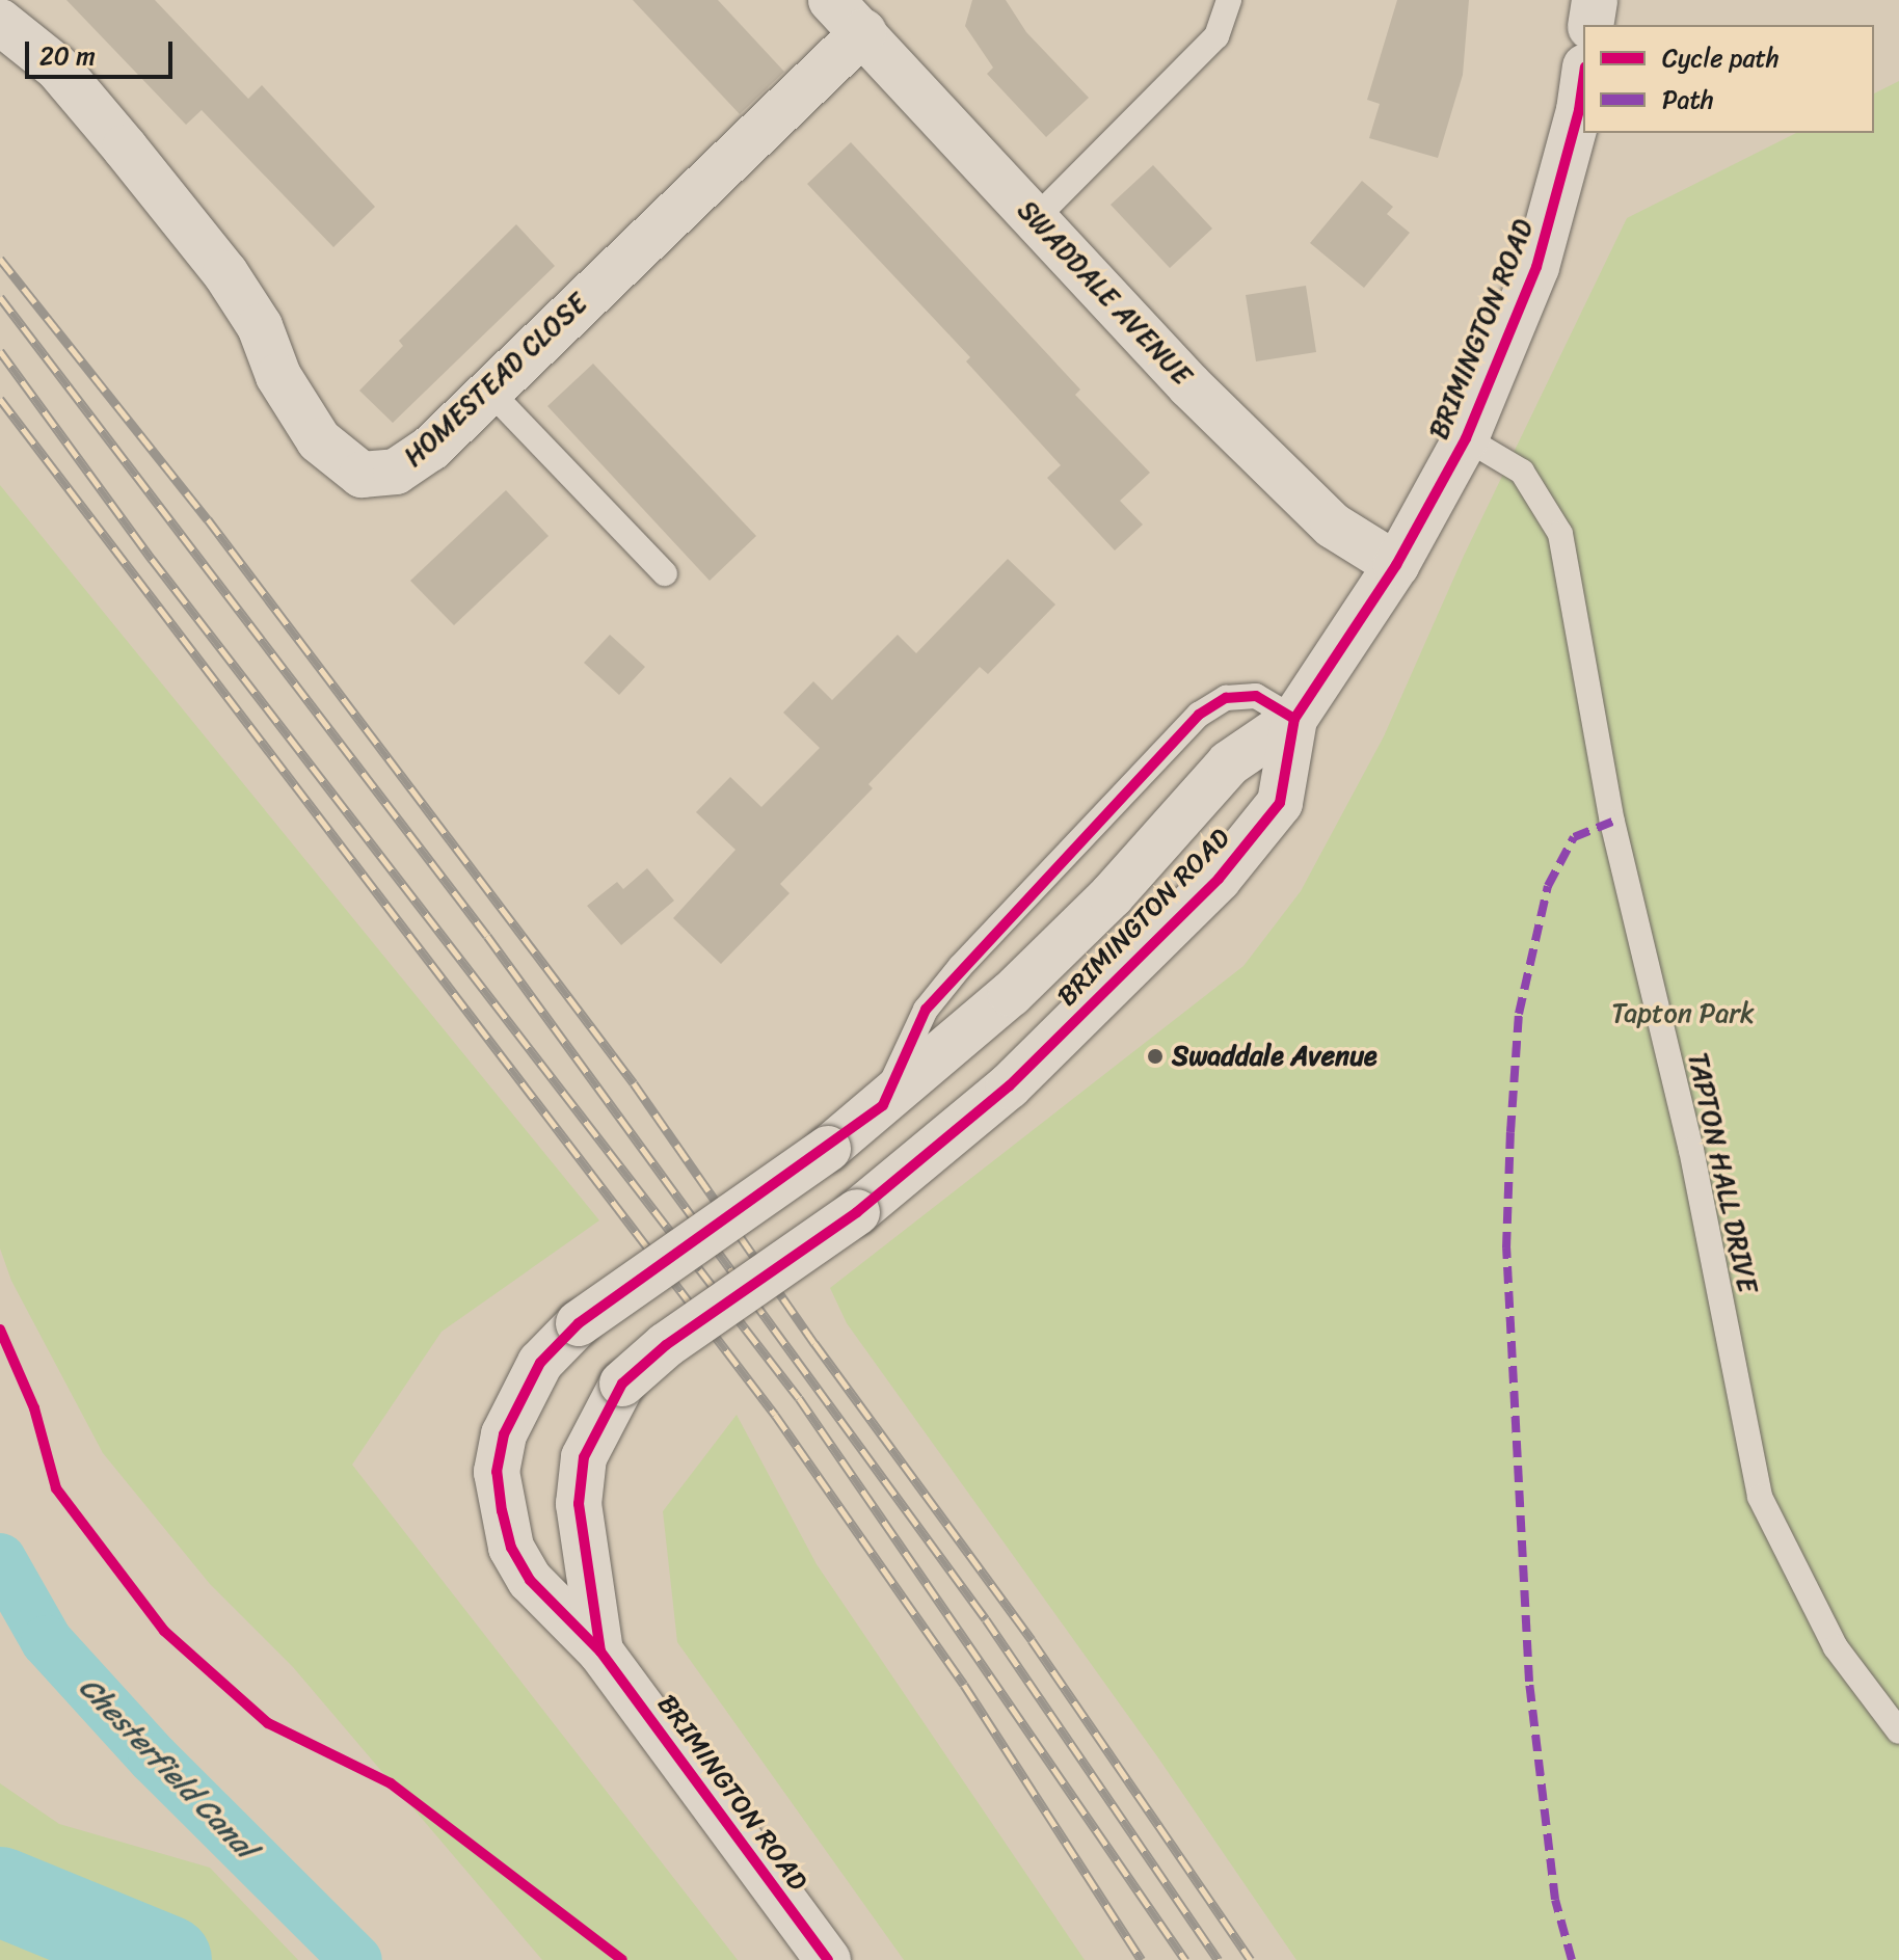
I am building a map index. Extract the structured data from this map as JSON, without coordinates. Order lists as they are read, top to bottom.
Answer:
{
  "streets": {
    "main road": ["SWADDALE AVENUE", "BRIMINGTON ROAD", "HOMESTEAD CLOSE"],
    "lane": ["TAPTON HALL DRIVE"]
  },
  "crossings": [
    ["SWADDALE AVENUE", "BRIMINGTON ROAD"],
    ["SWADDALE AVENUE", "HOMESTEAD CLOSE"],
    ["BRIMINGTON ROAD", "TAPTON HALL DRIVE"]
  ],
  "water": ["Chesterfield Canal"],
  "parks": ["Tapton Park"],
  "places": ["Swaddale Avenue"],
  "legend": ["Cycle path", "Path"],
  "scale_bar": "20 m"
}
